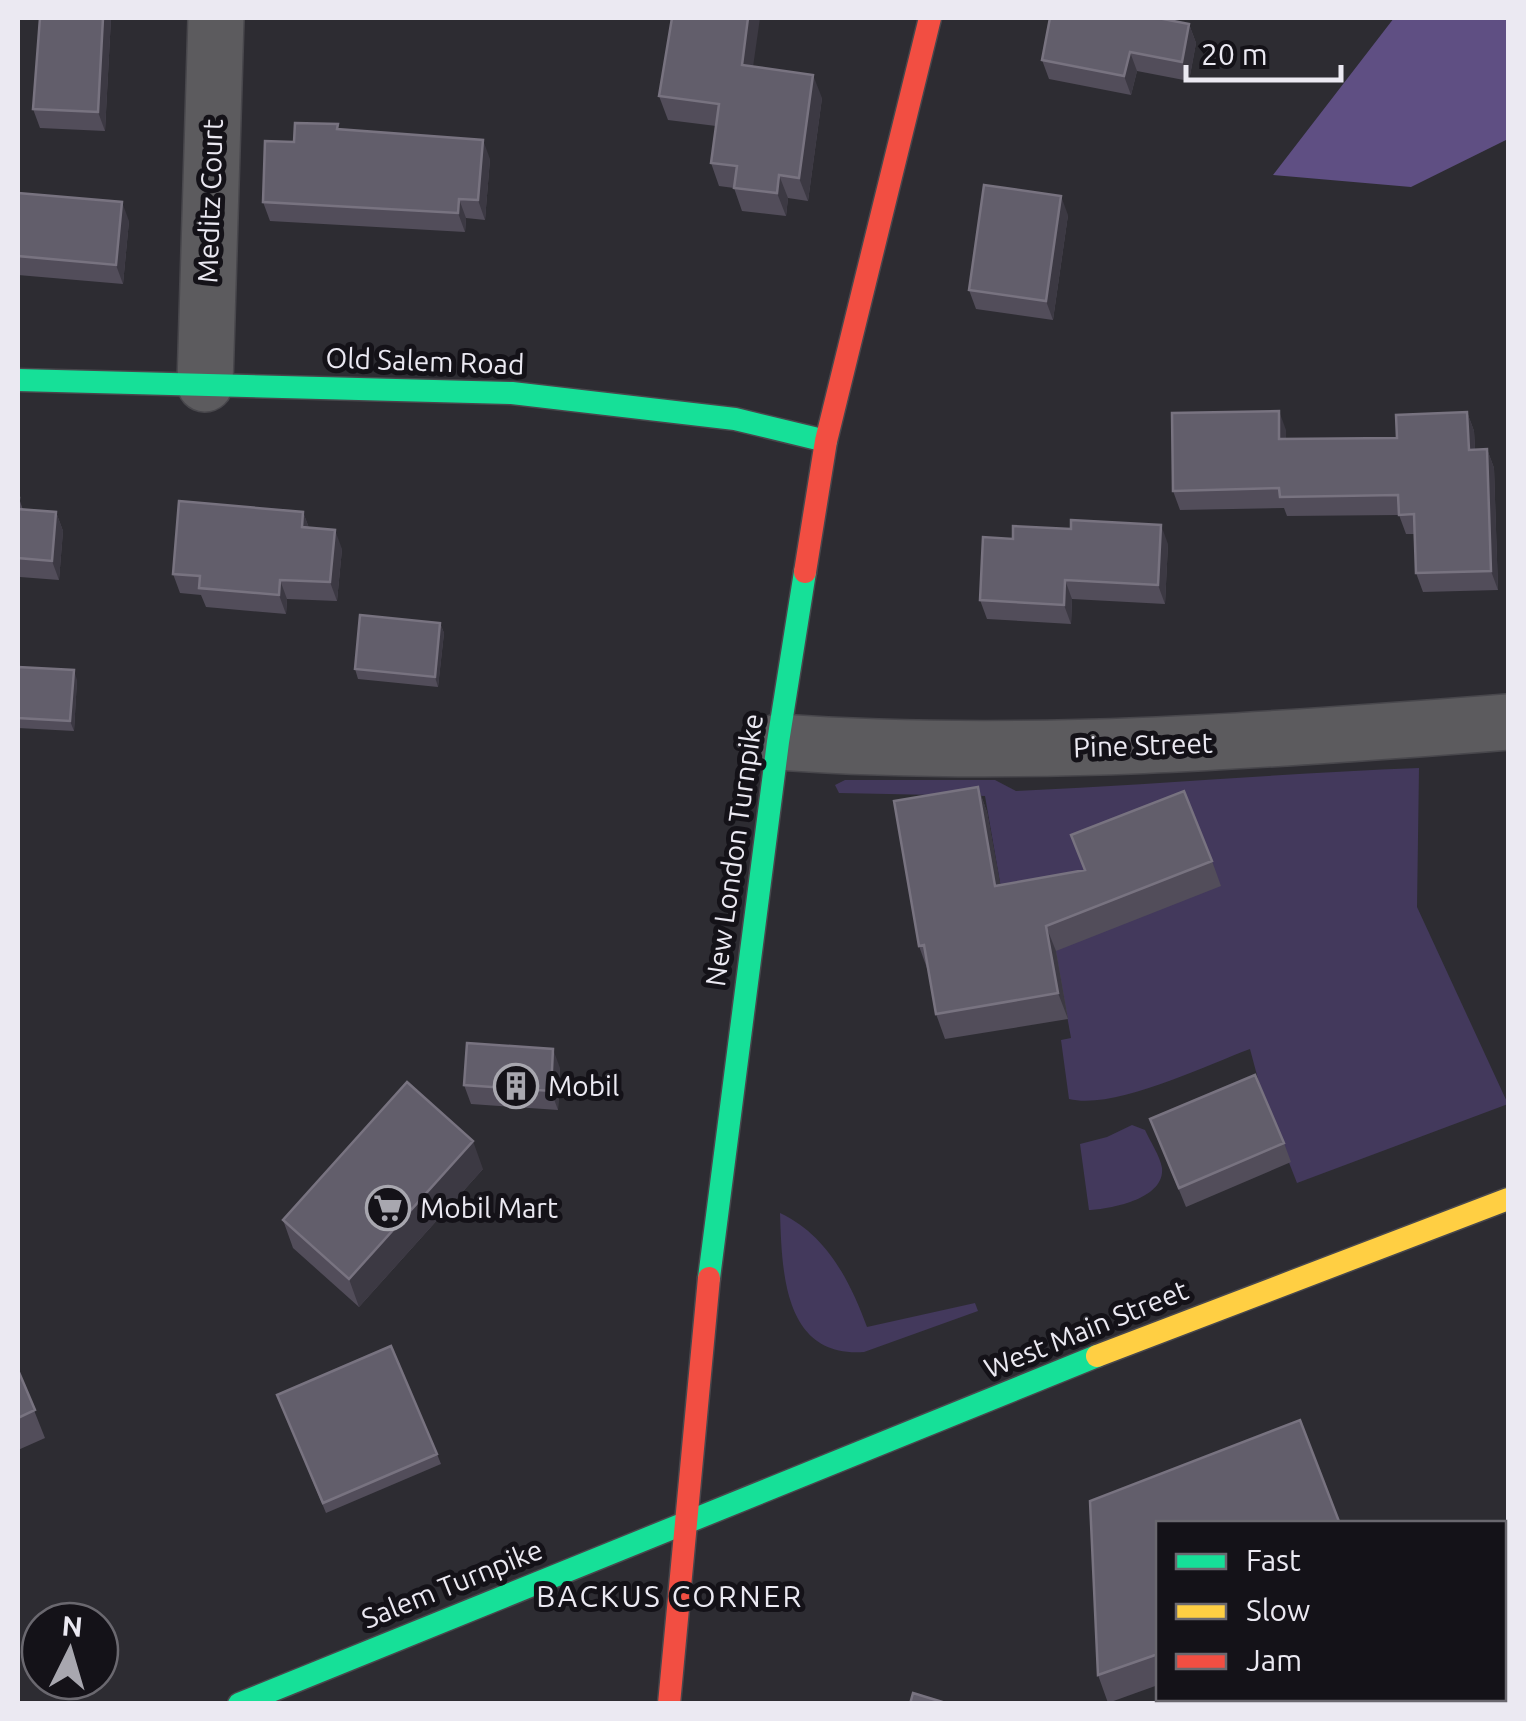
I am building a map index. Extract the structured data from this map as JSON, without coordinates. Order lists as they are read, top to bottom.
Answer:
{
  "streets": {
    "main road": [
      "Old Salem Road",
      "New London Turnpike",
      "West Main Street",
      "Salem Turnpike"
    ],
    "street": ["Meditz Court", "Pine Street"]
  },
  "crossings": [
    ["Meditz Court", "Old Salem Road"],
    ["Old Salem Road", "New London Turnpike"],
    ["Pine Street", "New London Turnpike"],
    ["New London Turnpike", "West Main Street"],
    ["New London Turnpike", "Salem Turnpike"],
    ["West Main Street", "Salem Turnpike"]
  ],
  "districts": ["BACKUS CORNER"],
  "places": {
    "building": ["Mobil"],
    "supermarket": ["Mobil Mart"]
  },
  "legend": ["Fast", "Slow", "Jam"],
  "scale_bar": "20 m",
  "north": "top"
}
